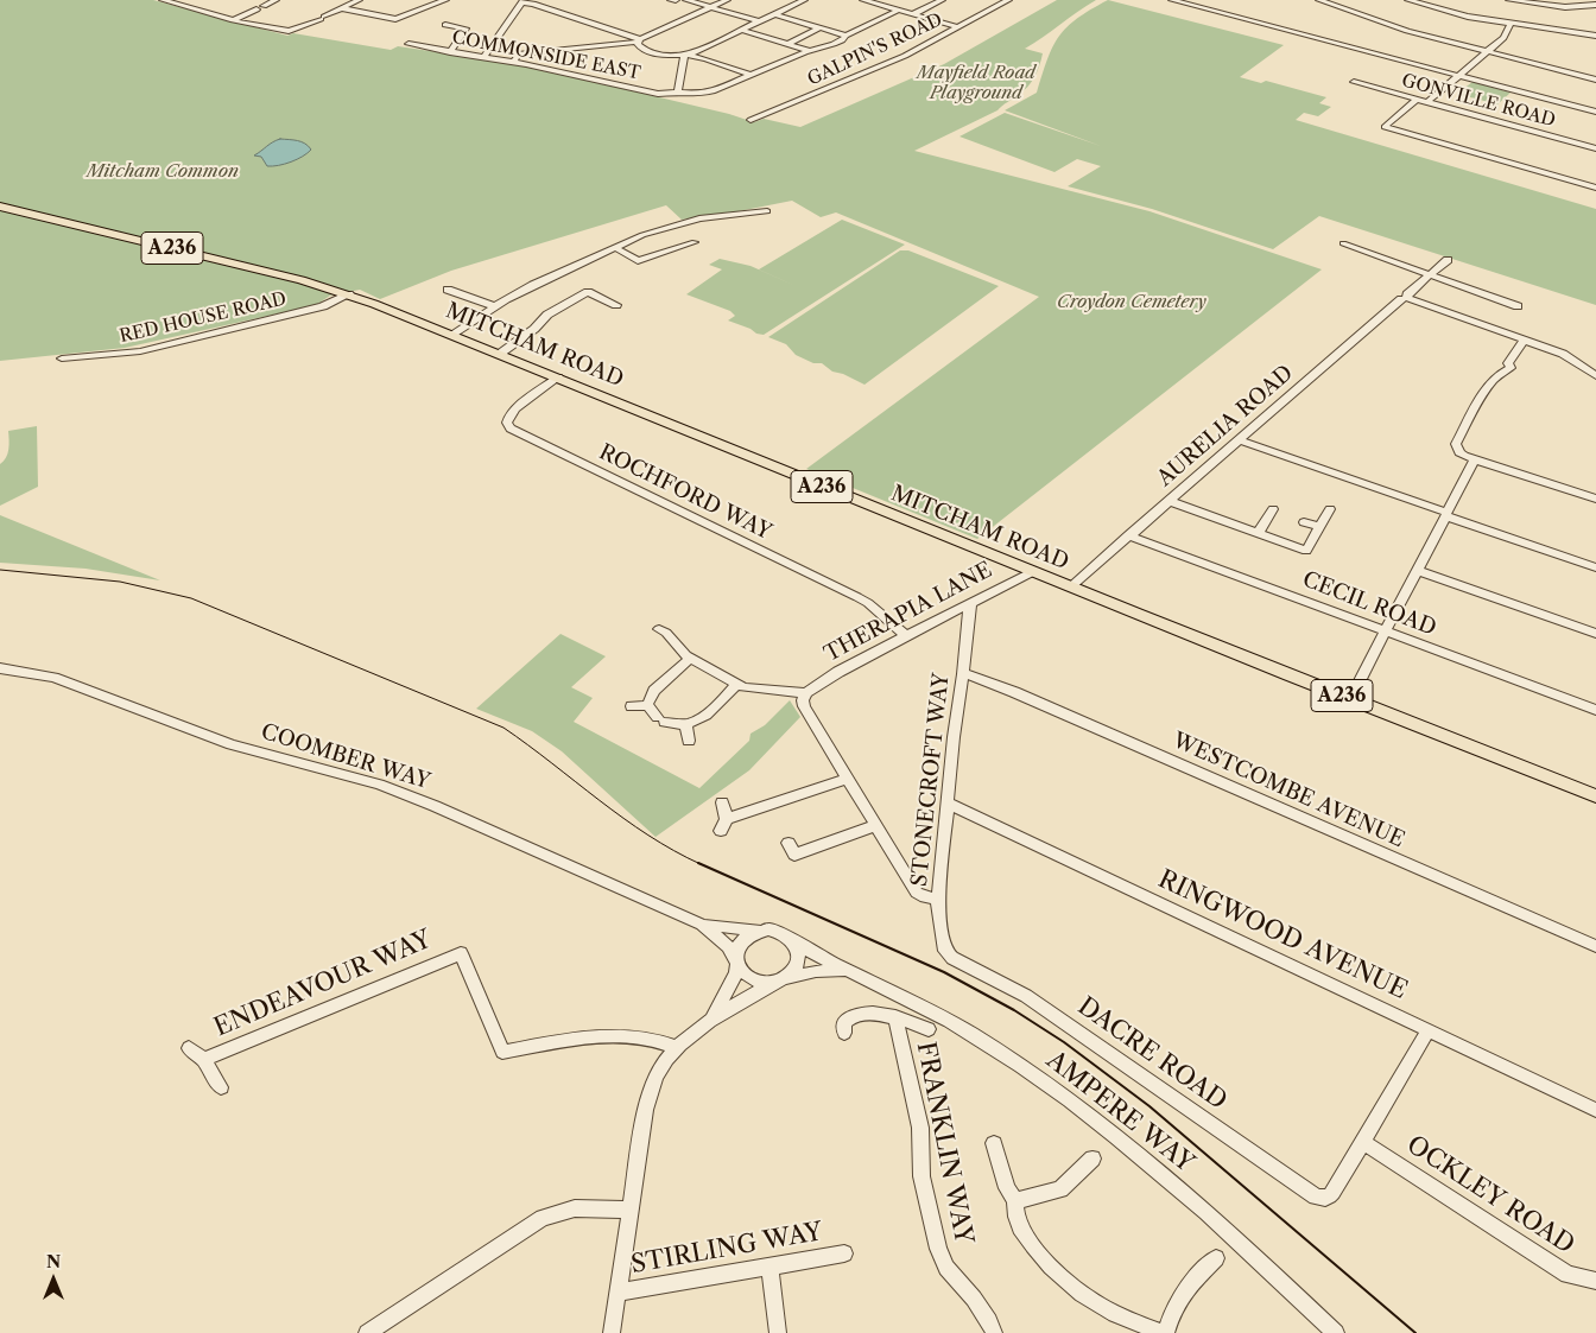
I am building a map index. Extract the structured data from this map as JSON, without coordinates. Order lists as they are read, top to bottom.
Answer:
{
  "streets": {
    "main road": ["A236", "MITCHAM ROAD"],
    "street": [
      "GALPIN'S ROAD",
      "COMMONSIDE EAST",
      "GONVILLE ROAD",
      "RED HOUSE ROAD",
      "AURELIA ROAD",
      "ROCHFORD WAY",
      "CECIL ROAD",
      "THERAPIA LANE",
      "COOMBER WAY",
      "STONECROFT WAY",
      "WESTCOMBE AVENUE",
      "RINGWOOD AVENUE",
      "ENDEAVOUR WAY",
      "DACRE ROAD",
      "AMPERE WAY",
      "FRANKLIN WAY",
      "OCKLEY ROAD",
      "STIRLING WAY"
    ]
  },
  "crossings": [
    ["A236", "RED HOUSE ROAD"],
    ["A236", "MITCHAM ROAD"],
    ["RED HOUSE ROAD", "MITCHAM ROAD"],
    ["MITCHAM ROAD", "AURELIA ROAD"],
    ["MITCHAM ROAD", "ROCHFORD WAY"],
    ["MITCHAM ROAD", "THERAPIA LANE"],
    ["AURELIA ROAD", "CECIL ROAD"],
    ["ROCHFORD WAY", "THERAPIA LANE"],
    ["THERAPIA LANE", "STONECROFT WAY"],
    ["COOMBER WAY", "AMPERE WAY"],
    ["STONECROFT WAY", "WESTCOMBE AVENUE"],
    ["STONECROFT WAY", "RINGWOOD AVENUE"],
    ["STONECROFT WAY", "DACRE ROAD"],
    ["DACRE ROAD", "OCKLEY ROAD"]
  ],
  "parks": ["Mayfield Road Playground", "Mitcham Common", "Croydon Cemetery"],
  "north": "top"
}
